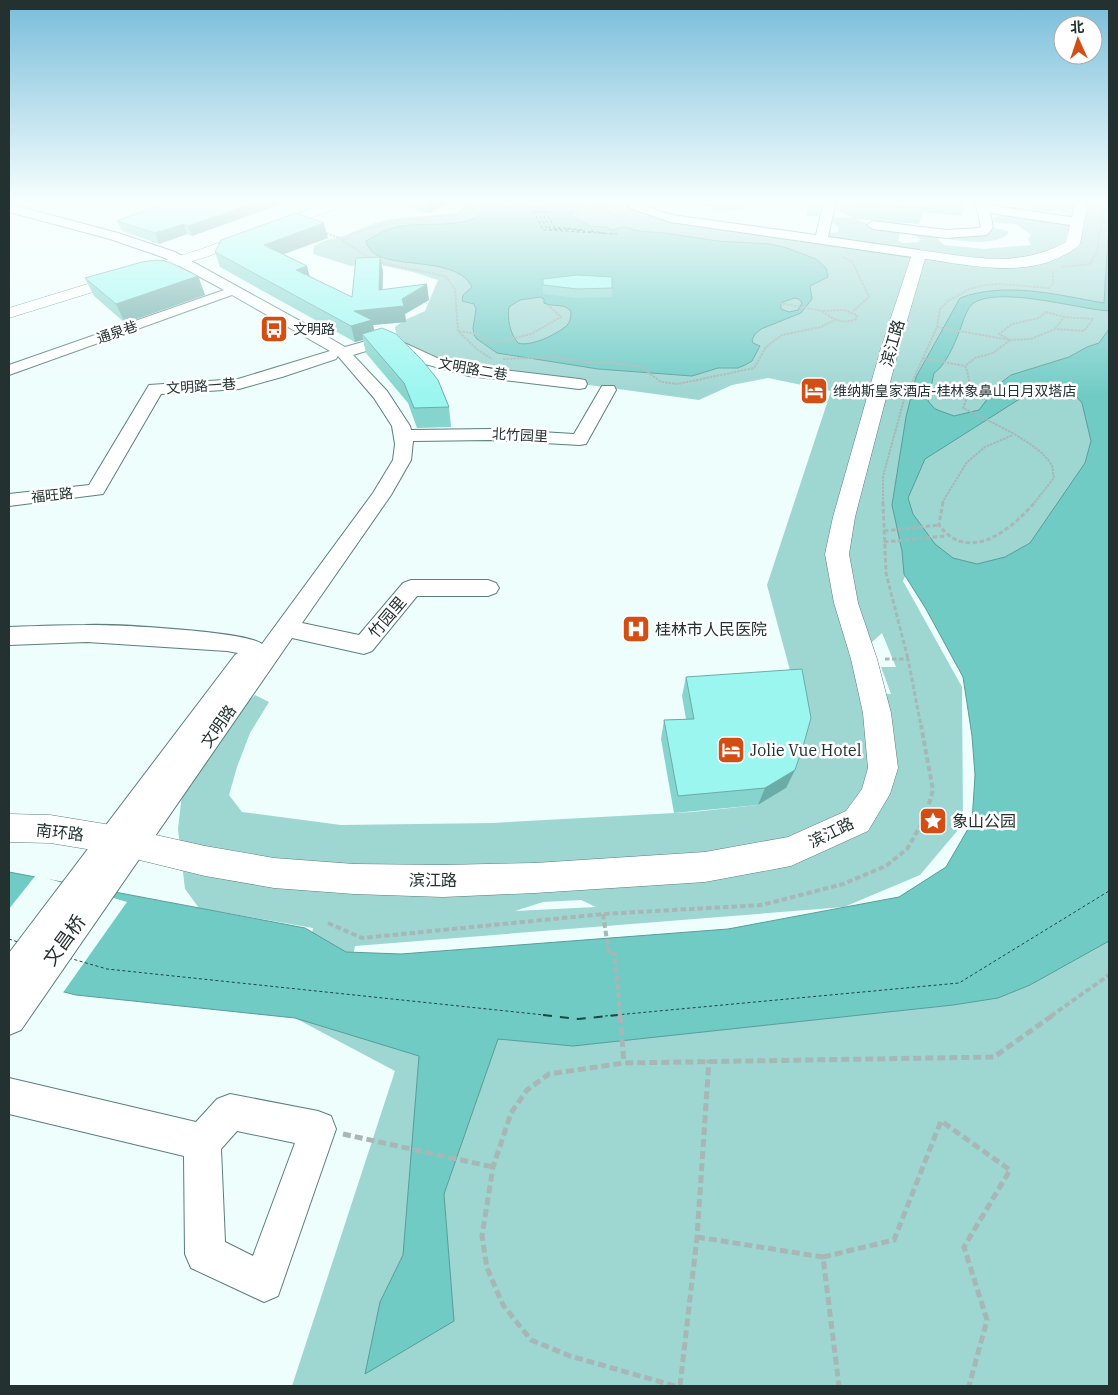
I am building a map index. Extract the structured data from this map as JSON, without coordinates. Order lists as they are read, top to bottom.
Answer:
{
  "streets": {
    "main road": ["滨江路", "南环路"],
    "street": [
      "通泉巷",
      "文明路二巷",
      "文明路一巷",
      "北竹园里",
      "福旺路",
      "竹园里",
      "文明路",
      "文昌桥"
    ]
  },
  "crossings": [
    ["通泉巷", "文明路"],
    ["滨江路", "文明路"],
    ["滨江路", "南环路"],
    ["文明路二巷", "文明路一巷"],
    ["文明路二巷", "文明路"],
    ["文明路一巷", "福旺路"],
    ["文明路一巷", "文明路"],
    ["北竹园里", "文明路"],
    ["竹园里", "文明路"],
    ["文明路", "南环路"],
    ["文明路", "文昌桥"]
  ],
  "places": {
    "bus stop": ["文明路"],
    "hotel": ["维纳斯皇家酒店-桂林象鼻山日月双塔店", "Jolie Vue Hotel"],
    "hospital": ["桂林市人民医院"],
    "place": ["象山公园"]
  },
  "north": "top"
}
